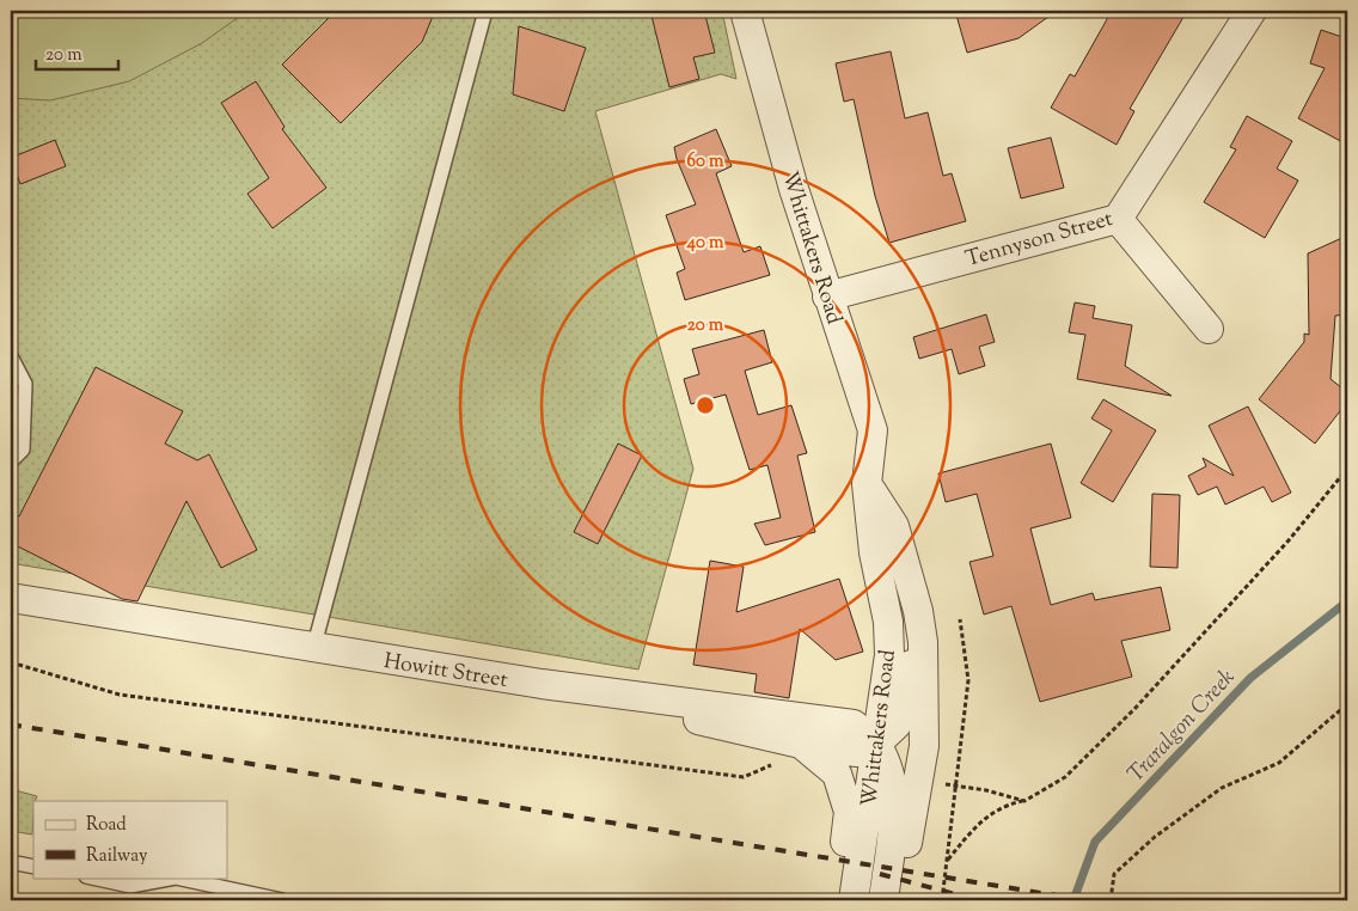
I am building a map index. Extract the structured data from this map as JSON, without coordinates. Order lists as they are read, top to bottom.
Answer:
{
  "streets": {
    "street": ["Tennyson Street", "Whittakers Road", "Howitt Street"]
  },
  "crossings": [
    ["Tennyson Street", "Whittakers Road"]
  ],
  "water": ["Traralgon Creek"],
  "legend": ["Road", "Railway"],
  "scale_bar": "20 m",
  "rings": ["60 m", "40 m", "20 m"]
}
